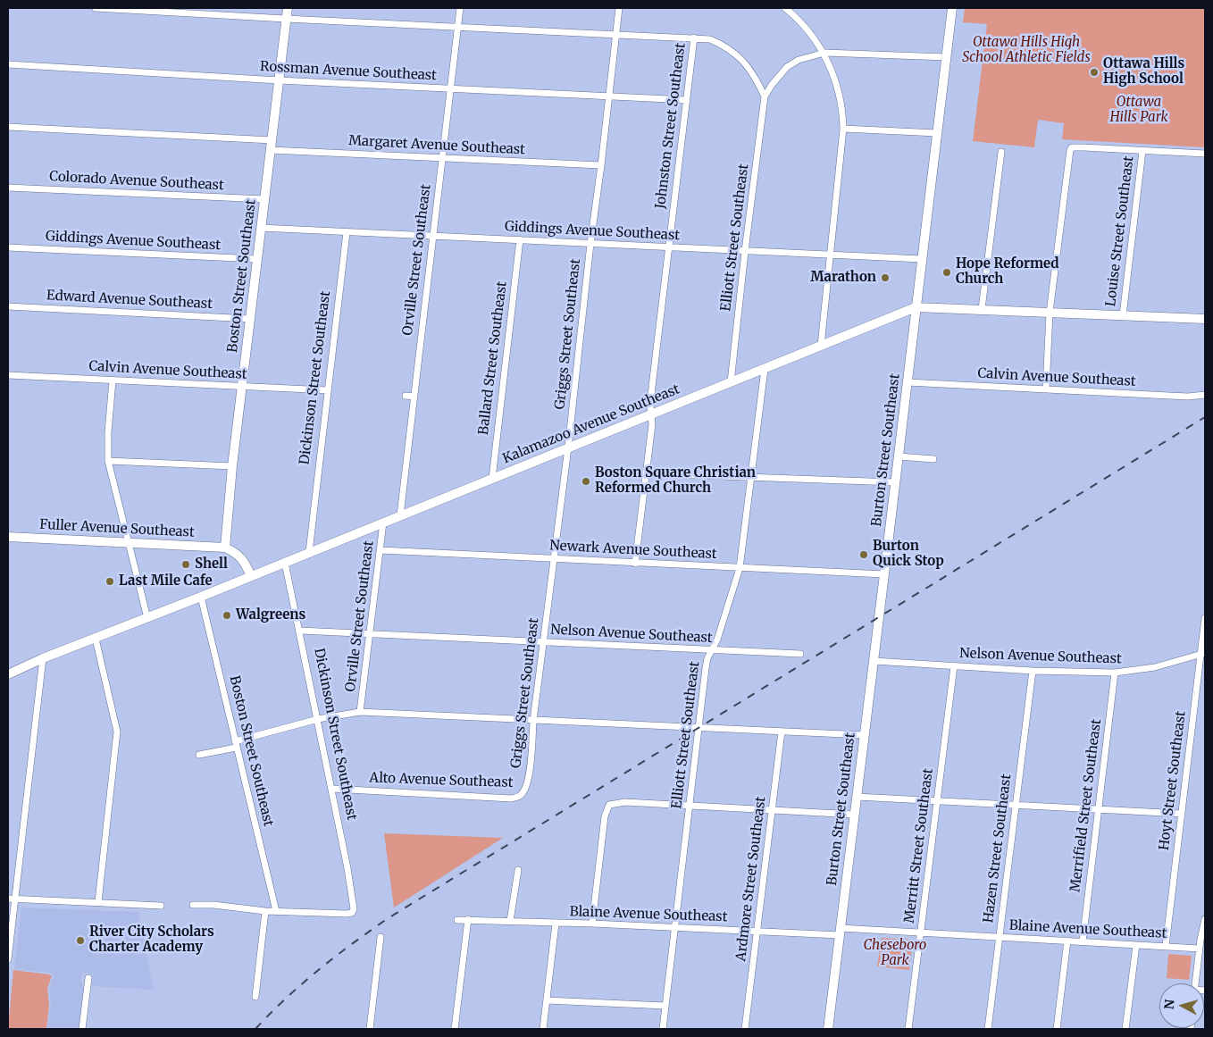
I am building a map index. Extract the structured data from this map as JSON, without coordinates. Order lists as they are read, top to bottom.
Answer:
{
  "streets": {
    "main road": [
      "Boston Street Southeast",
      "Kalamazoo Avenue Southeast",
      "Burton Street Southeast",
      "Fuller Avenue Southeast"
    ],
    "street": [
      "Rossman Avenue Southeast",
      "Johnston Street Southeast",
      "Margaret Avenue Southeast",
      "Colorado Avenue Southeast",
      "Giddings Avenue Southeast",
      "Louise Street Southeast",
      "Elliott Street Southeast",
      "Orville Street Southeast",
      "Edward Avenue Southeast",
      "Griggs Street Southeast",
      "Ballard Street Southeast",
      "Calvin Avenue Southeast",
      "Dickinson Street Southeast",
      "Newark Avenue Southeast",
      "Nelson Avenue Southeast",
      "Alto Avenue Southeast",
      "Hoyt Street Southeast",
      "Merrifield Street Southeast",
      "Merritt Street Southeast",
      "Hazen Street Southeast",
      "Ardmore Street Southeast",
      "Blaine Avenue Southeast"
    ]
  },
  "crossings": [
    ["Rossman Avenue Southeast", "Johnston Street Southeast"],
    ["Rossman Avenue Southeast", "Orville Street Southeast"],
    ["Rossman Avenue Southeast", "Boston Street Southeast"],
    ["Rossman Avenue Southeast", "Griggs Street Southeast"],
    ["Johnston Street Southeast", "Giddings Avenue Southeast"],
    ["Johnston Street Southeast", "Kalamazoo Avenue Southeast"],
    ["Johnston Street Southeast", "Newark Avenue Southeast"],
    ["Margaret Avenue Southeast", "Orville Street Southeast"],
    ["Margaret Avenue Southeast", "Boston Street Southeast"],
    ["Margaret Avenue Southeast", "Griggs Street Southeast"],
    ["Colorado Avenue Southeast", "Boston Street Southeast"],
    ["Giddings Avenue Southeast", "Elliott Street Southeast"],
    ["Giddings Avenue Southeast", "Orville Street Southeast"],
    ["Giddings Avenue Southeast", "Boston Street Southeast"],
    ["Giddings Avenue Southeast", "Griggs Street Southeast"],
    ["Giddings Avenue Southeast", "Ballard Street Southeast"],
    ["Giddings Avenue Southeast", "Dickinson Street Southeast"],
    ["Giddings Avenue Southeast", "Burton Street Southeast"],
    ["Louise Street Southeast", "Kalamazoo Avenue Southeast"],
    ["Elliott Street Southeast", "Kalamazoo Avenue Southeast"],
    ["Elliott Street Southeast", "Newark Avenue Southeast"],
    ["Elliott Street Southeast", "Nelson Avenue Southeast"],
    ["Elliott Street Southeast", "Blaine Avenue Southeast"],
    ["Orville Street Southeast", "Kalamazoo Avenue Southeast"],
    ["Orville Street Southeast", "Newark Avenue Southeast"],
    ["Orville Street Southeast", "Nelson Avenue Southeast"],
    ["Boston Street Southeast", "Edward Avenue Southeast"],
    ["Boston Street Southeast", "Calvin Avenue Southeast"],
    ["Boston Street Southeast", "Dickinson Street Southeast"],
    ["Boston Street Southeast", "Kalamazoo Avenue Southeast"],
    ["Boston Street Southeast", "Fuller Avenue Southeast"],
    ["Griggs Street Southeast", "Kalamazoo Avenue Southeast"],
    ["Griggs Street Southeast", "Newark Avenue Southeast"],
    ["Griggs Street Southeast", "Nelson Avenue Southeast"],
    ["Griggs Street Southeast", "Alto Avenue Southeast"],
    ["Ballard Street Southeast", "Kalamazoo Avenue Southeast"],
    ["Calvin Avenue Southeast", "Dickinson Street Southeast"],
    ["Calvin Avenue Southeast", "Burton Street Southeast"],
    ["Dickinson Street Southeast", "Kalamazoo Avenue Southeast"],
    ["Dickinson Street Southeast", "Nelson Avenue Southeast"],
    ["Dickinson Street Southeast", "Alto Avenue Southeast"],
    ["Kalamazoo Avenue Southeast", "Burton Street Southeast"],
    ["Burton Street Southeast", "Newark Avenue Southeast"],
    ["Burton Street Southeast", "Nelson Avenue Southeast"],
    ["Burton Street Southeast", "Blaine Avenue Southeast"],
    ["Nelson Avenue Southeast", "Hoyt Street Southeast"],
    ["Nelson Avenue Southeast", "Merrifield Street Southeast"],
    ["Nelson Avenue Southeast", "Merritt Street Southeast"],
    ["Nelson Avenue Southeast", "Hazen Street Southeast"],
    ["Hoyt Street Southeast", "Blaine Avenue Southeast"],
    ["Merrifield Street Southeast", "Blaine Avenue Southeast"],
    ["Merritt Street Southeast", "Blaine Avenue Southeast"],
    ["Hazen Street Southeast", "Blaine Avenue Southeast"],
    ["Ardmore Street Southeast", "Blaine Avenue Southeast"]
  ],
  "parks": ["Ottawa Hills High School Athletic Fields", "Ottawa Hills Park", "Cheseboro Park"],
  "places": [
    "Ottawa Hills High School",
    "Hope Reformed Church",
    "Marathon",
    "Boston Square Christian Reformed Church",
    "Burton Quick Stop",
    "Shell",
    "Last Mile Cafe",
    "Walgreens",
    "River City Scholars Charter Academy"
  ],
  "north": "left"
}
